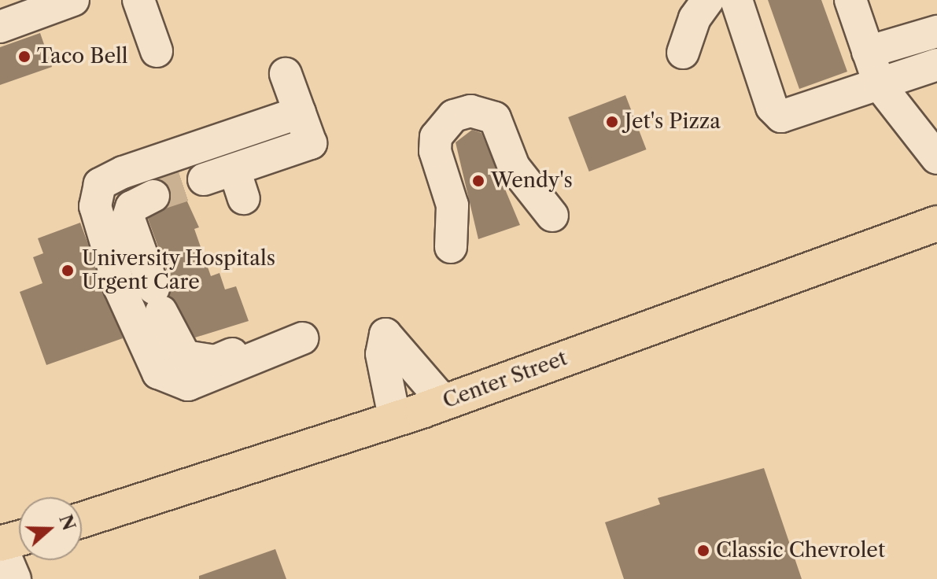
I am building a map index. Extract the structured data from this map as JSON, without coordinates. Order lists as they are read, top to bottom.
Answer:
{
  "streets": {
    "main road": ["Center Street"]
  },
  "places": [
    "Taco Bell",
    "Jet's Pizza",
    "Wendy's",
    "University Hospitals Urgent Care",
    "Classic Chevrolet"
  ],
  "north": "right"
}
